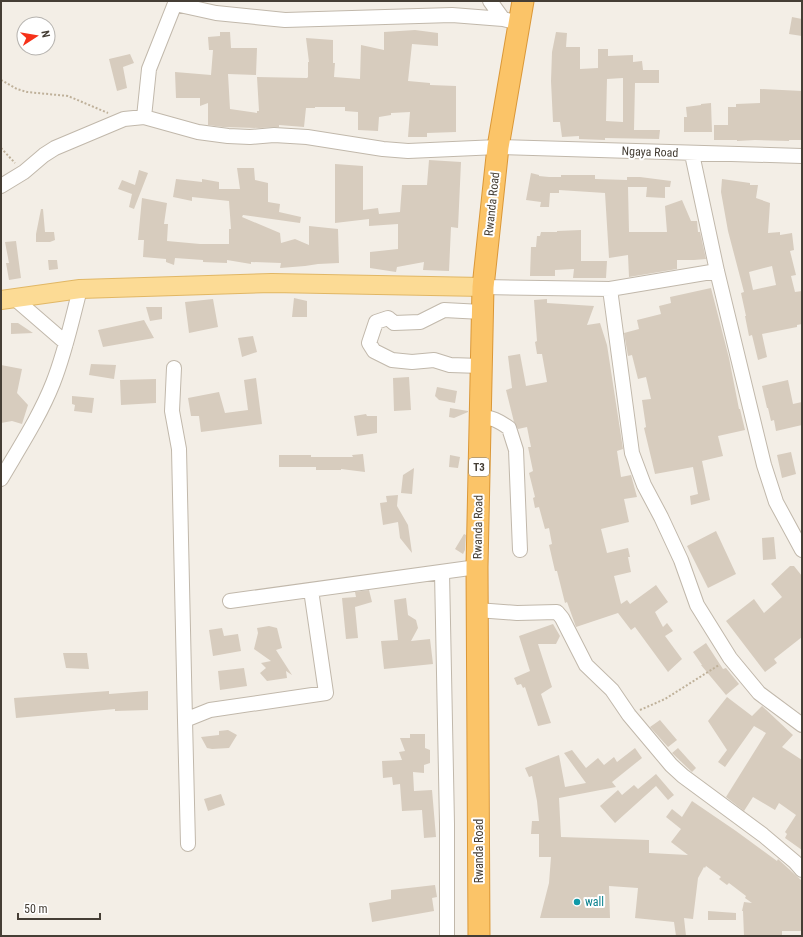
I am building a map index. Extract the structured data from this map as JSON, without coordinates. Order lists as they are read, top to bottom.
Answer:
{
  "streets": {
    "highway": ["Rwanda Road", "T3"],
    "street": ["Ngaya Road"]
  },
  "crossings": [
    ["Ngaya Road", "Rwanda Road"]
  ],
  "places": ["wall"],
  "scale_bar": "50 m",
  "north": "right"
}
